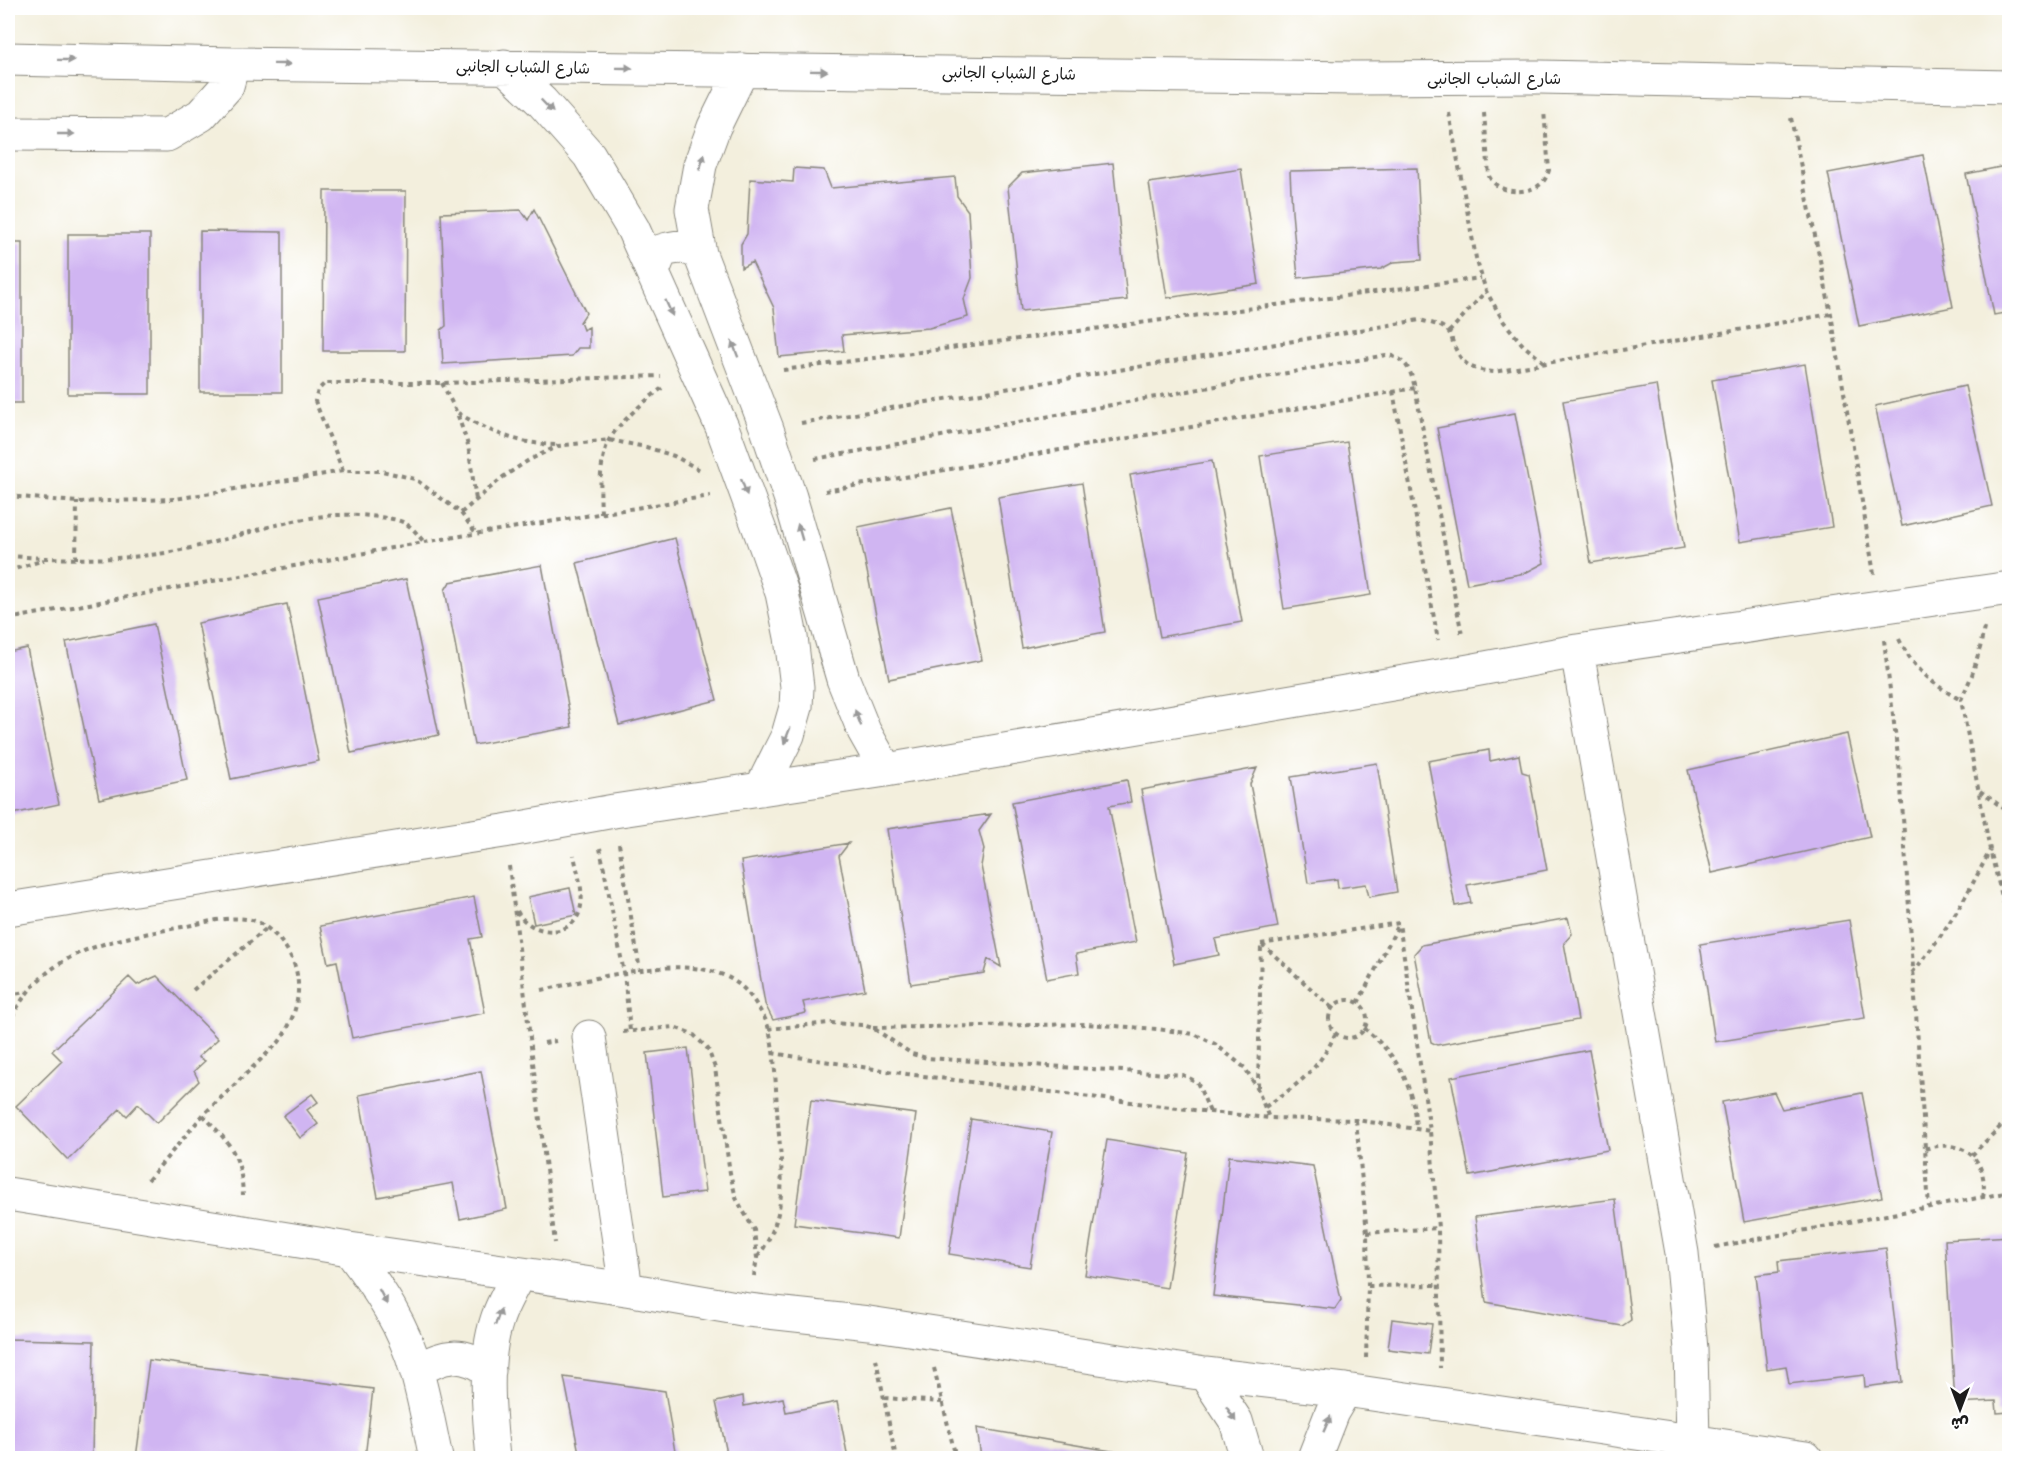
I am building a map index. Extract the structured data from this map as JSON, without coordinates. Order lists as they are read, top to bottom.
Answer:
{
  "streets": {
    "street": ["شارع الشباب الجانبى"]
  },
  "one_way": ["شارع الشباب الجانبى"],
  "north": "bottom"
}
